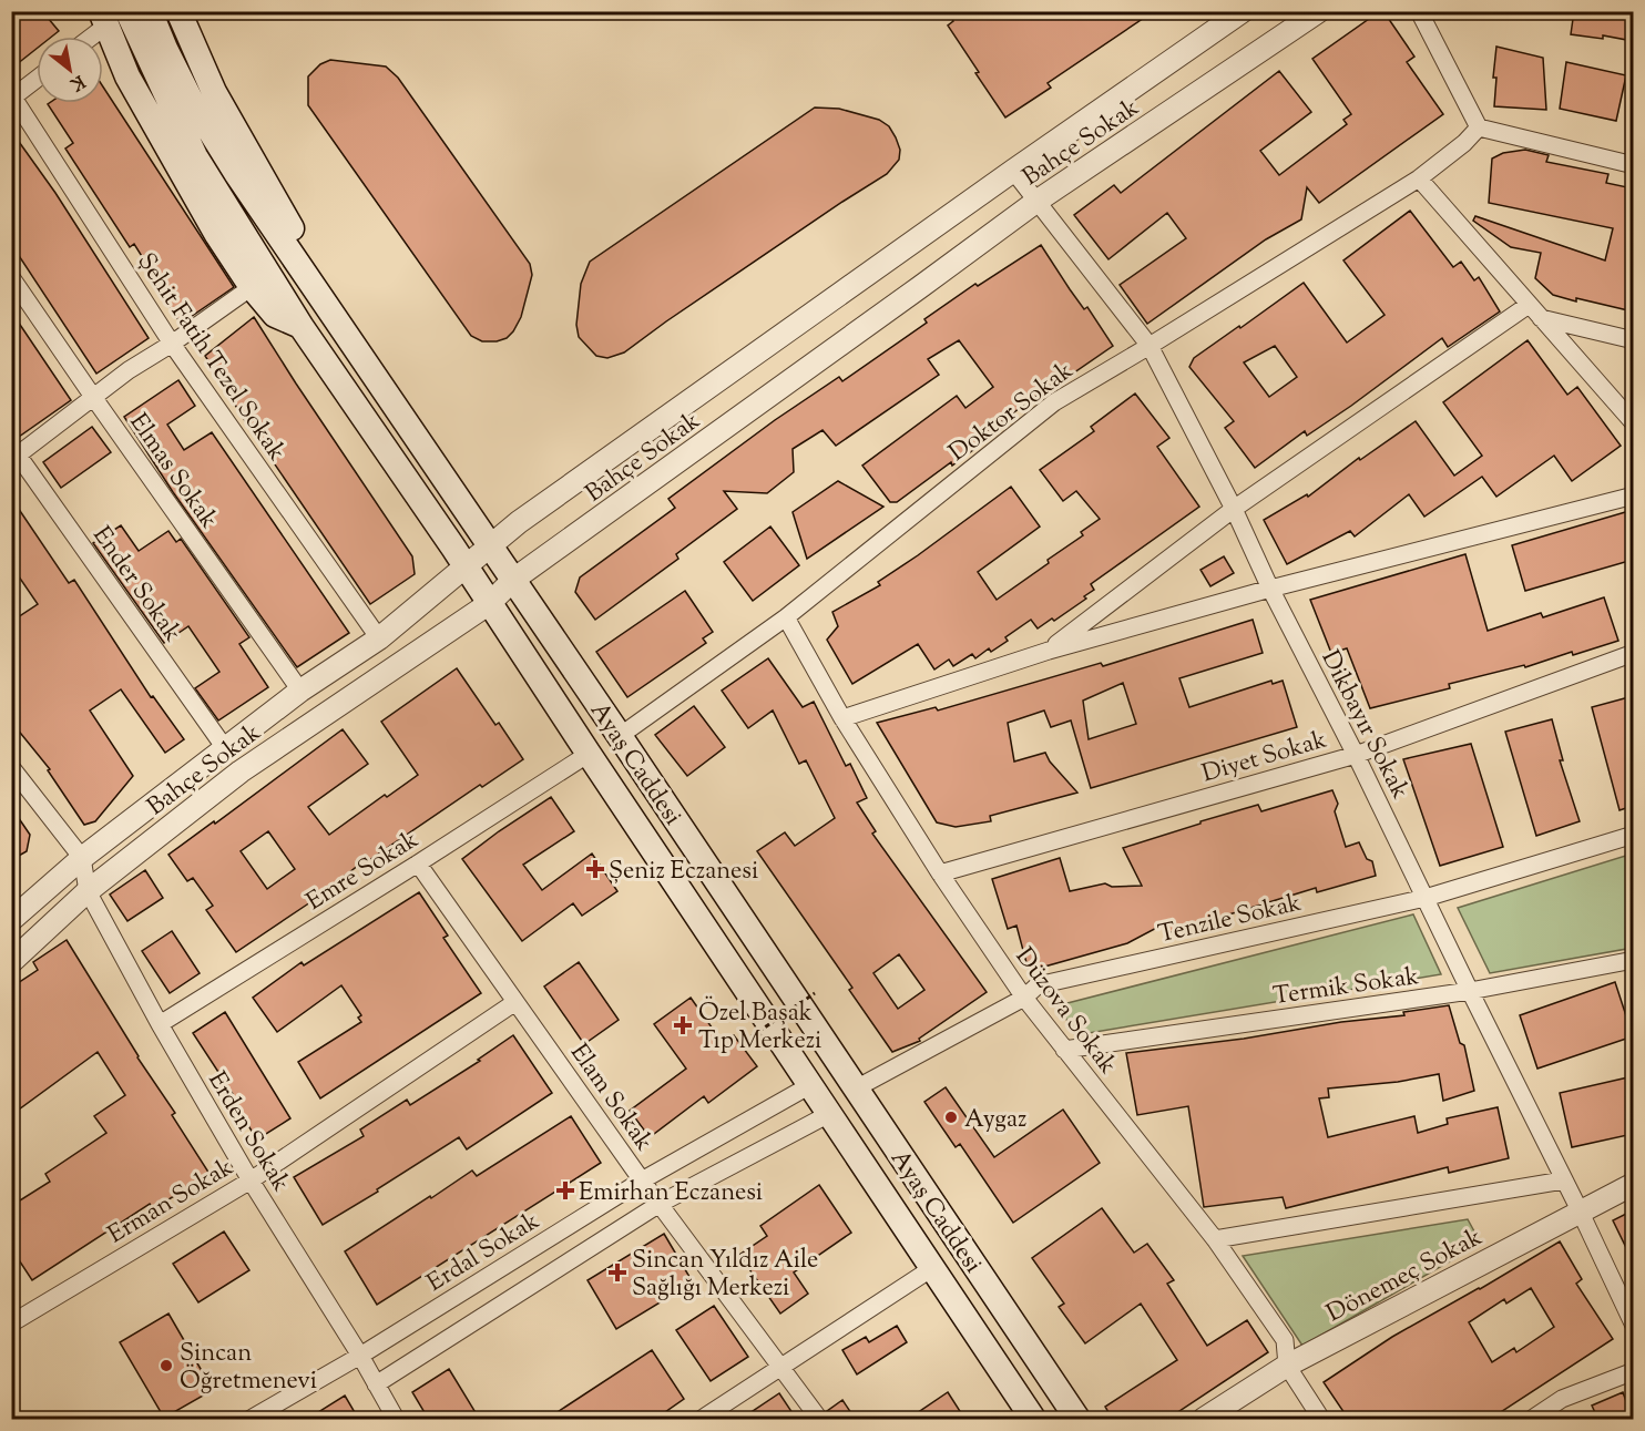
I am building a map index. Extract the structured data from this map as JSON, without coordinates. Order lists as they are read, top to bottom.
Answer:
{
  "streets": {
    "main road": ["Ayaş Caddesi"],
    "street": [
      "Bahçe Sokak",
      "Şehit Fatih Tezel Sokak",
      "Doktor Sokak",
      "Elmas Sokak",
      "Ender Sokak",
      "Dikbayır Sokak",
      "Diyet Sokak",
      "Emre Sokak",
      "Tenzile Sokak",
      "Termik Sokak",
      "Düzova Sokak",
      "Elam Sokak",
      "Erden Sokak",
      "Erman Sokak",
      "Erdal Sokak",
      "Dönemeç Sokak"
    ]
  },
  "crossings": [
    ["Bahçe Sokak", "Şehit Fatih Tezel Sokak"],
    ["Bahçe Sokak", "Elmas Sokak"],
    ["Bahçe Sokak", "Ender Sokak"],
    ["Bahçe Sokak", "Dikbayır Sokak"],
    ["Bahçe Sokak", "Ayaş Caddesi"],
    ["Bahçe Sokak", "Erden Sokak"],
    ["Doktor Sokak", "Dikbayır Sokak"],
    ["Doktor Sokak", "Ayaş Caddesi"],
    ["Doktor Sokak", "Düzova Sokak"],
    ["Dikbayır Sokak", "Diyet Sokak"],
    ["Dikbayır Sokak", "Tenzile Sokak"],
    ["Dikbayır Sokak", "Termik Sokak"],
    ["Dikbayır Sokak", "Dönemeç Sokak"],
    ["Diyet Sokak", "Düzova Sokak"],
    ["Ayaş Caddesi", "Emre Sokak"],
    ["Ayaş Caddesi", "Tenzile Sokak"],
    ["Ayaş Caddesi", "Erdal Sokak"],
    ["Emre Sokak", "Elam Sokak"],
    ["Emre Sokak", "Erden Sokak"],
    ["Tenzile Sokak", "Düzova Sokak"],
    ["Termik Sokak", "Düzova Sokak"],
    ["Düzova Sokak", "Dönemeç Sokak"],
    ["Elam Sokak", "Erman Sokak"],
    ["Elam Sokak", "Erdal Sokak"],
    ["Erden Sokak", "Erman Sokak"],
    ["Erden Sokak", "Erdal Sokak"]
  ],
  "places": {
    "health": [
      "Şeniz Eczanesi",
      "Özel Başak Tıp Merkezi",
      "Emirhan Eczanesi",
      "Sincan Yıldız Aile Sağlığı Merkezi"
    ],
    "other": ["Aygaz", "Sincan Öğretmenevi"]
  },
  "north": "bottom right"
}
